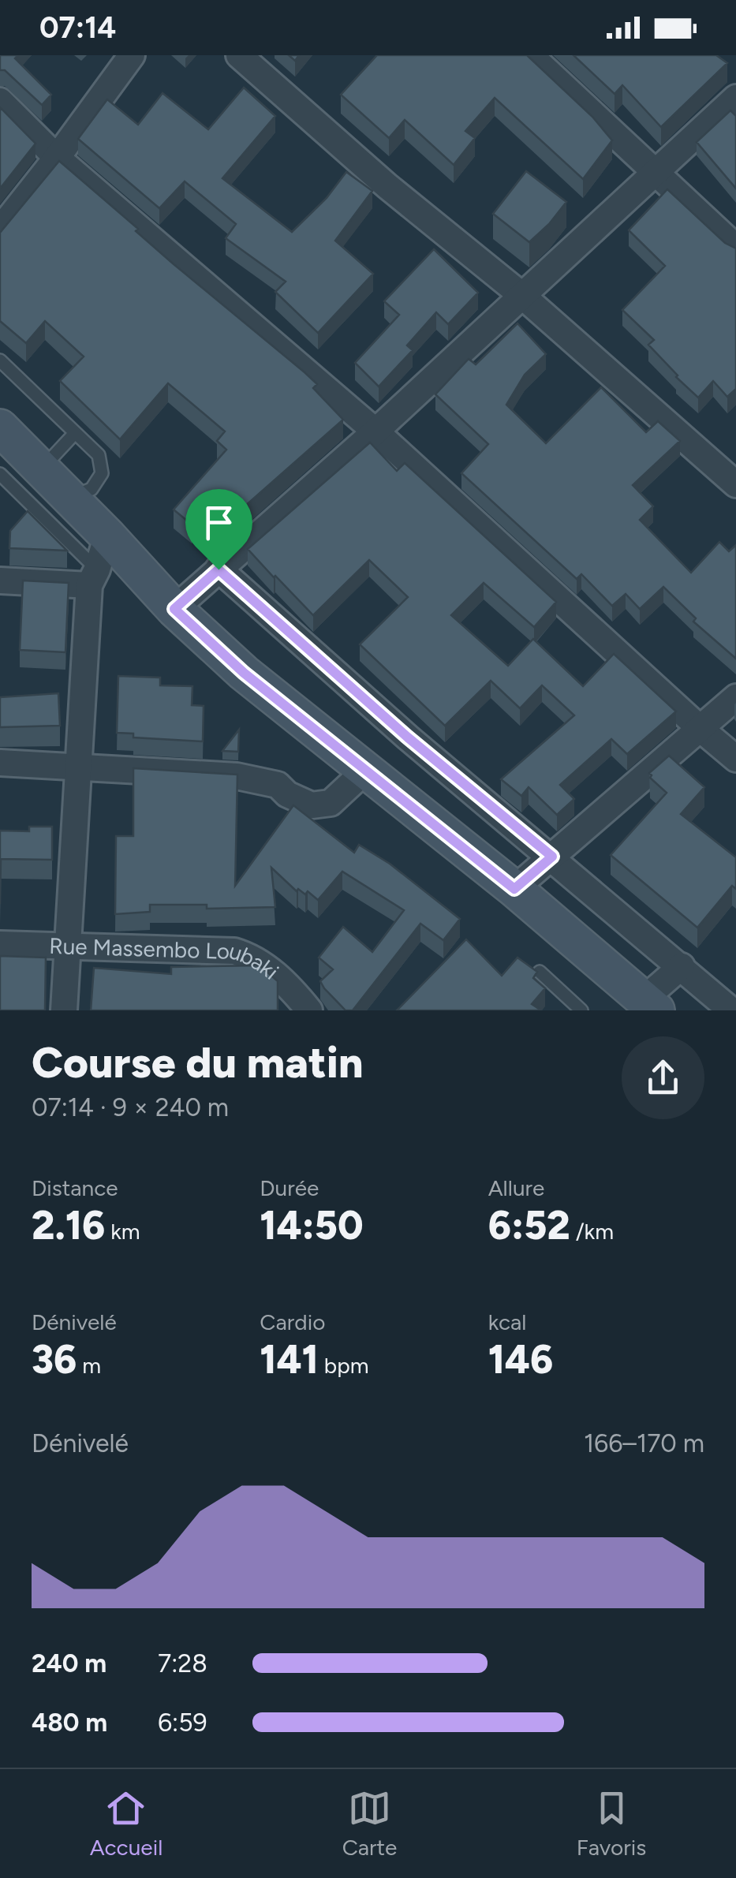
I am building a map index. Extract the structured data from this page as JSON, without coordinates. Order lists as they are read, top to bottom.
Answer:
{
  "streets": {
    "street": ["Rue Massembo Loubaki"]
  },
  "page": {
    "status": "07:14",
    "heading": ["Course du matin", "07:14 · 9 × 240 m"],
    "stats": [
      ["Distance", "2.16 km"],
      ["Durée", "14:50"],
      ["Allure", "6:52 /km"],
      ["Dénivelé", "36 m"],
      ["Cardio", "141 bpm"],
      ["kcal", "146"]
    ],
    "chart": ["Dénivelé", "166–170 m"],
    "list": [
      {
        "name": "240 m",
        "note": "7:28"
      },
      {
        "name": "480 m",
        "note": "6:59"
      }
    ],
    "tabs": ["Accueil", "Carte", "Favoris"]
  }
}
